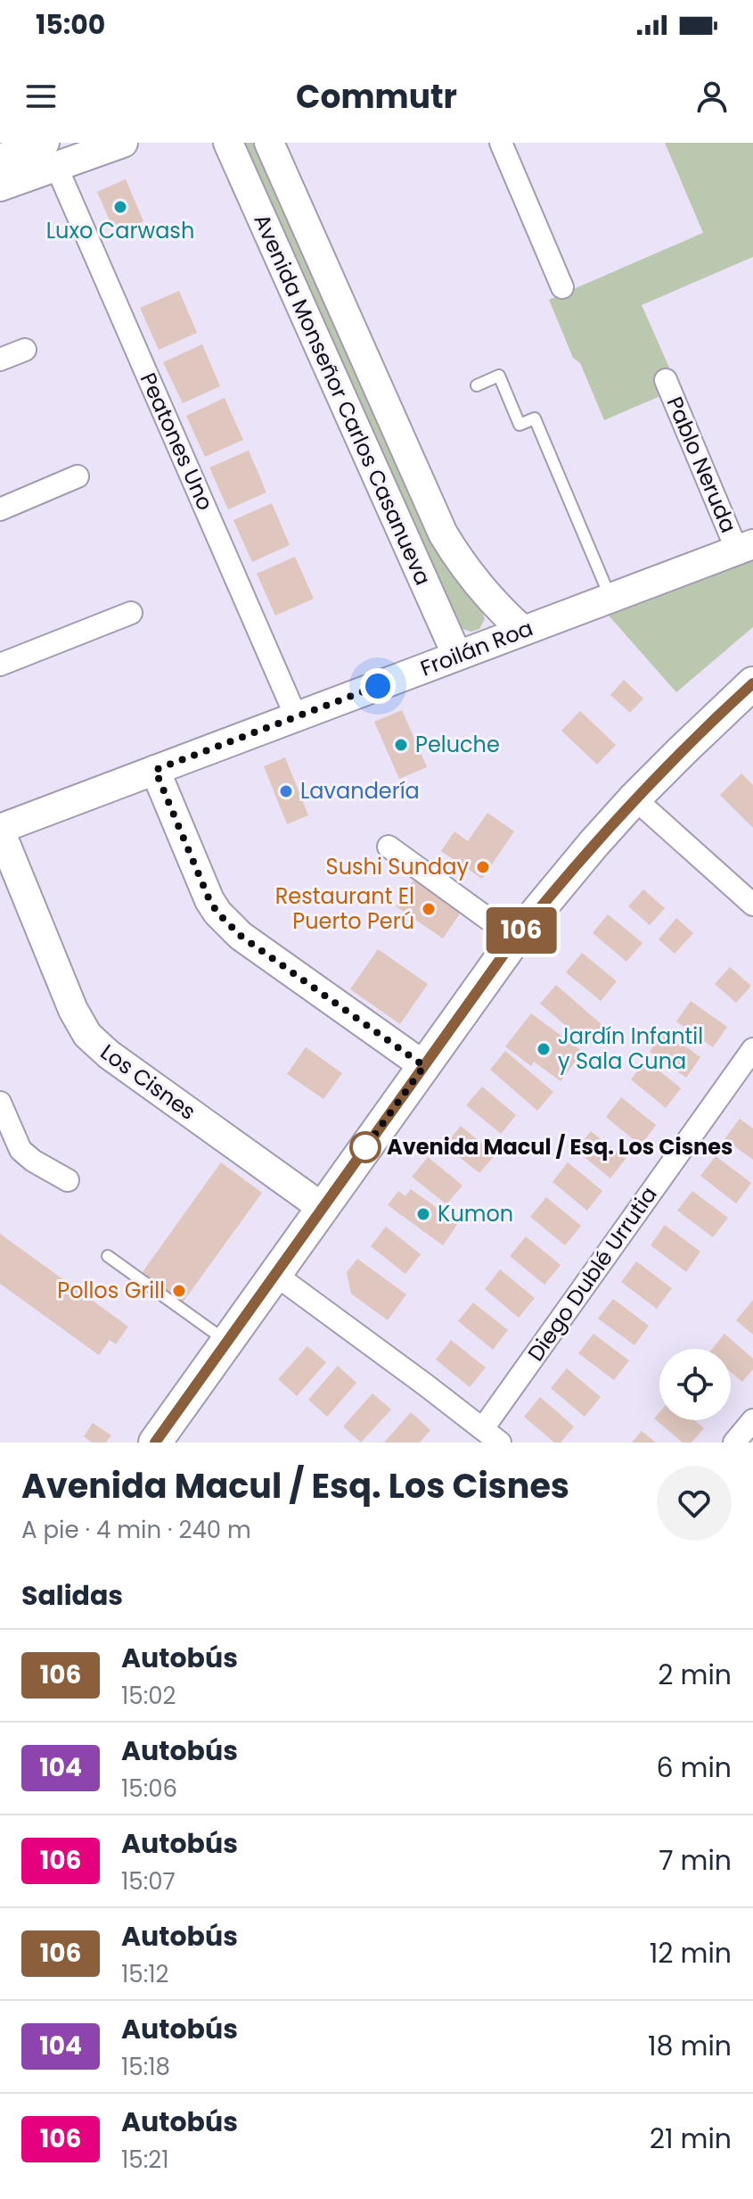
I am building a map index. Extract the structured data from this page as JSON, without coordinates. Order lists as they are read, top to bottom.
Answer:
{
  "streets": {
    "main road": ["Avenida Monseñor Carlos Casanueva", "Froilán Roa", "Los Cisnes"],
    "street": ["Peatones Uno", "Pablo Neruda", "Diego Dublé Urrutia"]
  },
  "crossings": [
    ["Avenida Monseñor Carlos Casanueva", "Froilán Roa"],
    ["Peatones Uno", "Froilán Roa"],
    ["Pablo Neruda", "Froilán Roa"],
    ["Froilán Roa", "Los Cisnes"]
  ],
  "places": [
    "Luxo Carwash",
    "Peluche",
    "Lavandería",
    "Sushi Sunday",
    "Restaurant El Puerto Perú",
    "Jardín Infantil y Sala Cuna",
    "Avenida Macul / Esq. Los Cisnes",
    "Kumon",
    "Pollos Grill"
  ],
  "lines": ["bus line 106"],
  "page": {
    "status": "15:00",
    "header": "Commutr",
    "on_map": "106",
    "heading": [
      ["Avenida Macul / Esq. Los Cisnes", "A pie · 4 min · 240 m"],
      "Salidas"
    ],
    "list": [
      {
        "mark": "106",
        "name": "Autobús",
        "note": "15:02",
        "value": "2 min"
      },
      {
        "mark": "104",
        "name": "Autobús",
        "note": "15:06",
        "value": "6 min"
      },
      {
        "mark": "106",
        "name": "Autobús",
        "note": "15:07",
        "value": "7 min"
      },
      {
        "mark": "106",
        "name": "Autobús",
        "note": "15:12",
        "value": "12 min"
      },
      {
        "mark": "104",
        "name": "Autobús",
        "note": "15:18",
        "value": "18 min"
      },
      {
        "mark": "106",
        "name": "Autobús",
        "note": "15:21",
        "value": "21 min"
      }
    ]
  }
}
